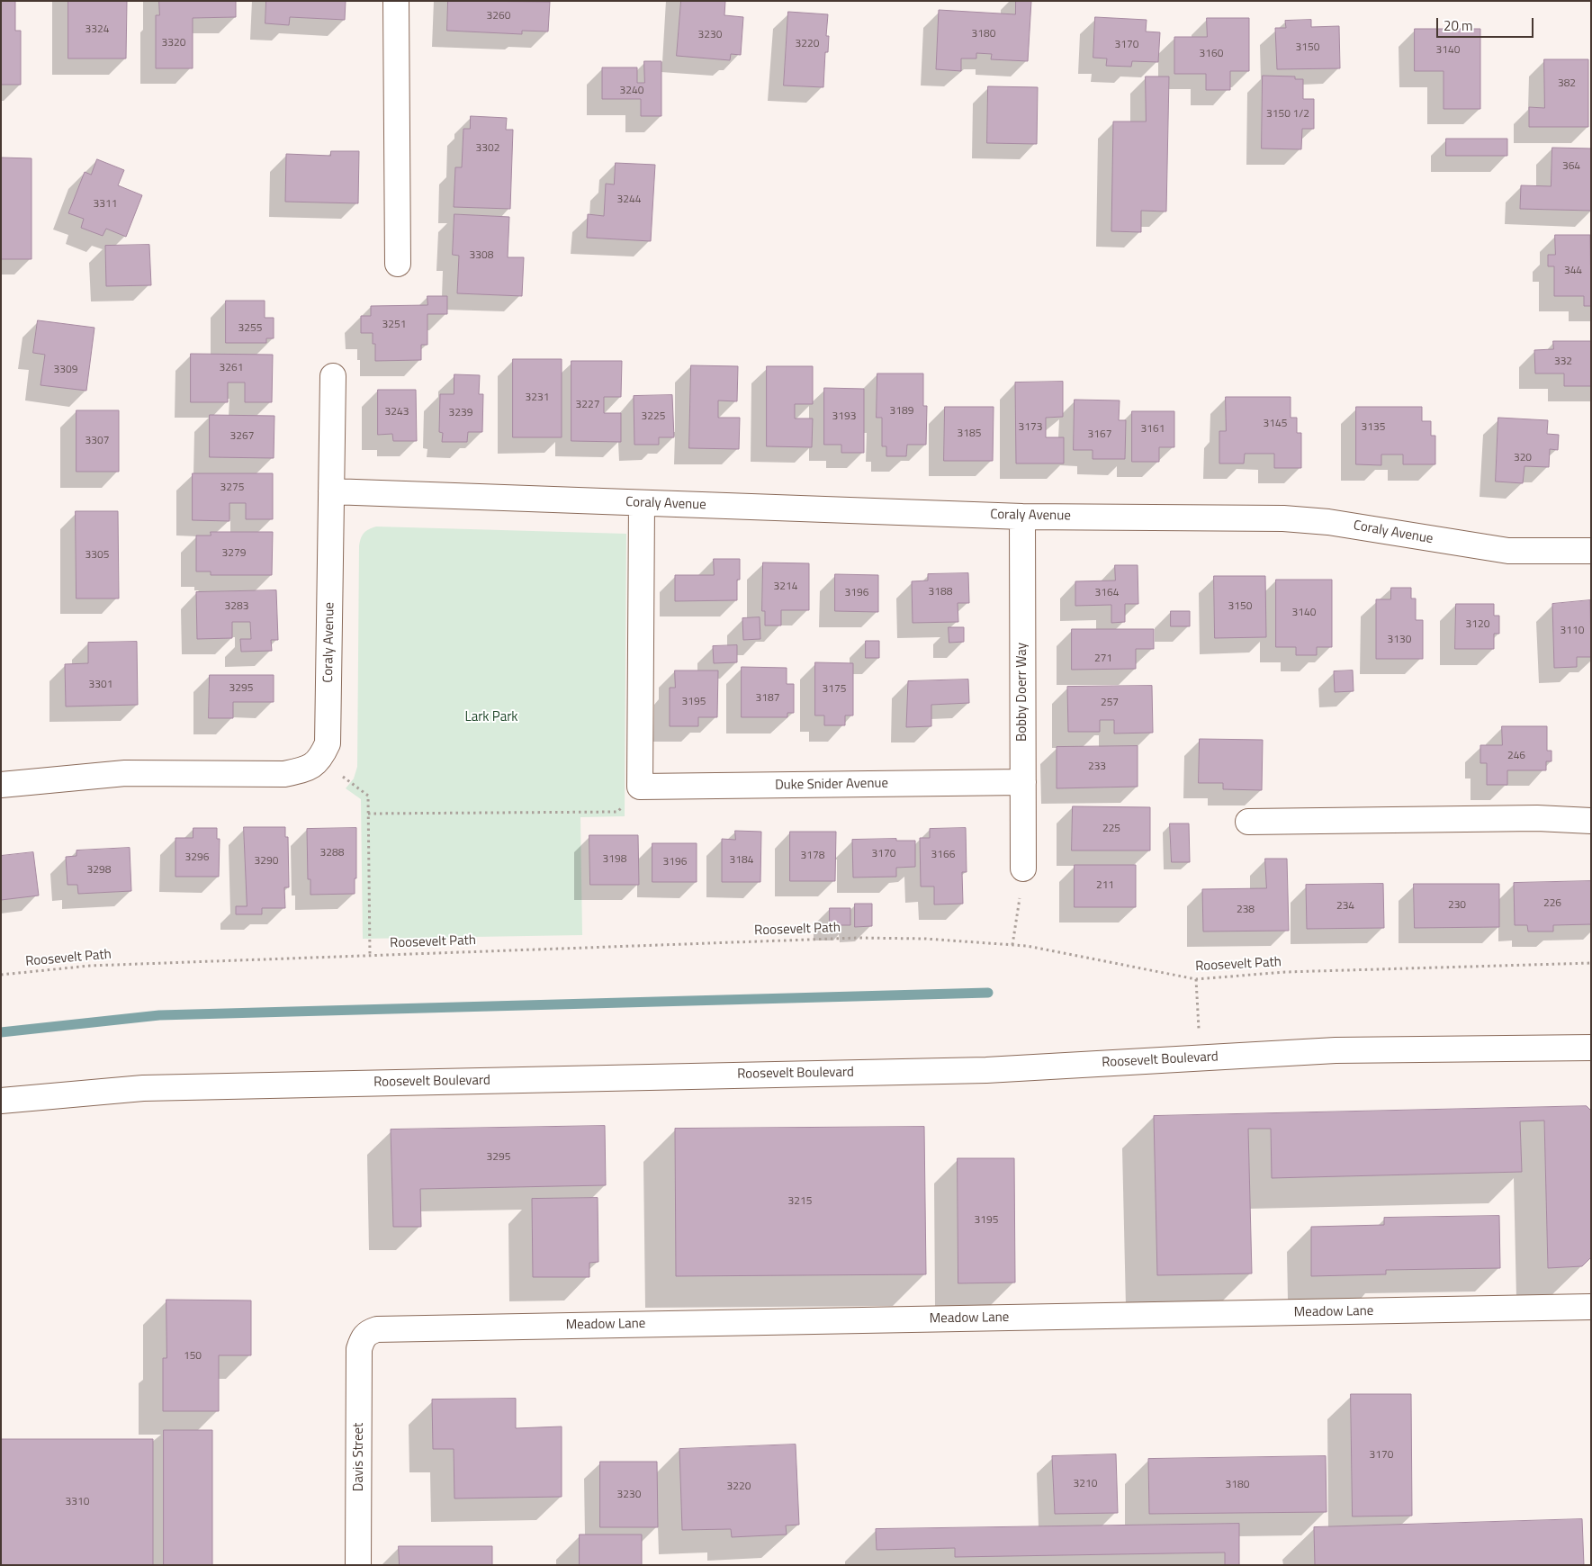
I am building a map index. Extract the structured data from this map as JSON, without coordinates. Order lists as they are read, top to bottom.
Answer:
{
  "streets": {
    "street": [
      "Coraly Avenue",
      "Bobby Doerr Way",
      "Duke Snider Avenue",
      "Roosevelt Boulevard",
      "Meadow Lane",
      "Davis Street"
    ],
    "path": ["Roosevelt Path"]
  },
  "crossings": [
    ["Coraly Avenue", "Bobby Doerr Way"],
    ["Bobby Doerr Way", "Duke Snider Avenue"],
    ["Meadow Lane", "Davis Street"]
  ],
  "parks": ["Lark Park"],
  "house_numbers": [
    "3260",
    "3324",
    "3180",
    "3230",
    "3320",
    "3220",
    "3170",
    "3150",
    "3140",
    "3160",
    "382",
    "3240",
    "3150 1/2",
    "3302",
    "364",
    "3244",
    "3311",
    "3308",
    "344",
    "3251",
    "3255",
    "332",
    "3261",
    "3309",
    "3231",
    "3227",
    "3189",
    "3243",
    "3239",
    "3225",
    "3193",
    "3145",
    "3173",
    "3135",
    "3161",
    "3185",
    "3167",
    "3267",
    "3307",
    "320",
    "3275",
    "3279",
    "3305",
    "3214",
    "3188",
    "3196",
    "3164",
    "3283",
    "3150",
    "3140",
    "3120",
    "3110",
    "3130",
    "271",
    "3301",
    "3295",
    "3175",
    "3187",
    "3195",
    "257",
    "246",
    "233",
    "225",
    "3288",
    "3170",
    "3166",
    "3178",
    "3296",
    "3198",
    "3184",
    "3290",
    "3196",
    "3298",
    "211",
    "226",
    "230",
    "234",
    "238",
    "3295",
    "3215",
    "3195",
    "150",
    "3170",
    "3210",
    "3180",
    "3220",
    "3230",
    "3310"
  ],
  "scale_bar": "20 m"
}
